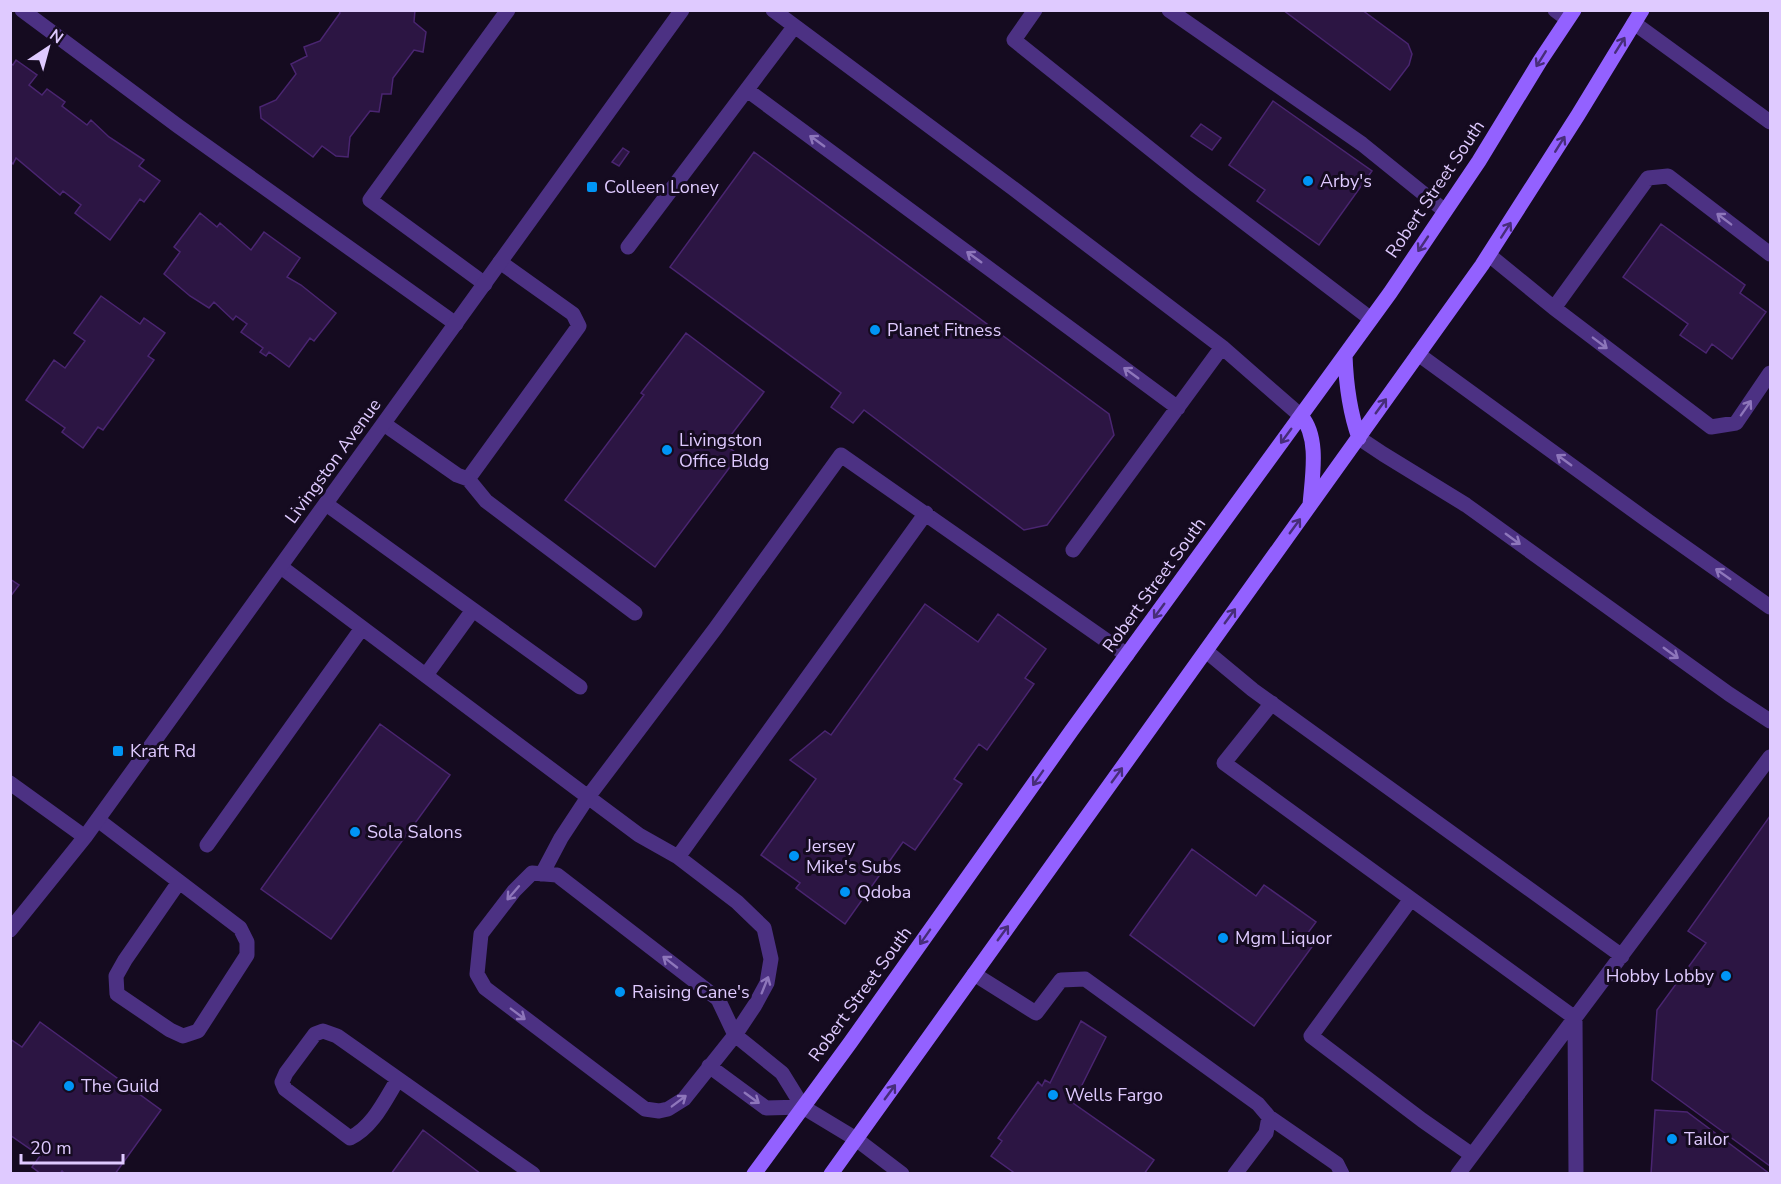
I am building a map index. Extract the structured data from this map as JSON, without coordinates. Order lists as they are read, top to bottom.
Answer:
{
  "streets": {
    "main road": ["Robert Street South"],
    "street": ["Livingston Avenue"]
  },
  "places": {
    "other": [
      "Arby's",
      "Planet Fitness",
      "Livingston Office Bldg",
      "Sola Salons",
      "Jersey Mike's Subs",
      "Qdoba",
      "Mgm Liquor",
      "Hobby Lobby",
      "Raising Cane's",
      "The Guild",
      "Wells Fargo",
      "Tailor"
    ],
    "transit": ["Colleen Loney", "Kraft Rd"]
  },
  "scale_bar": "20 m",
  "north": "top right"
}
